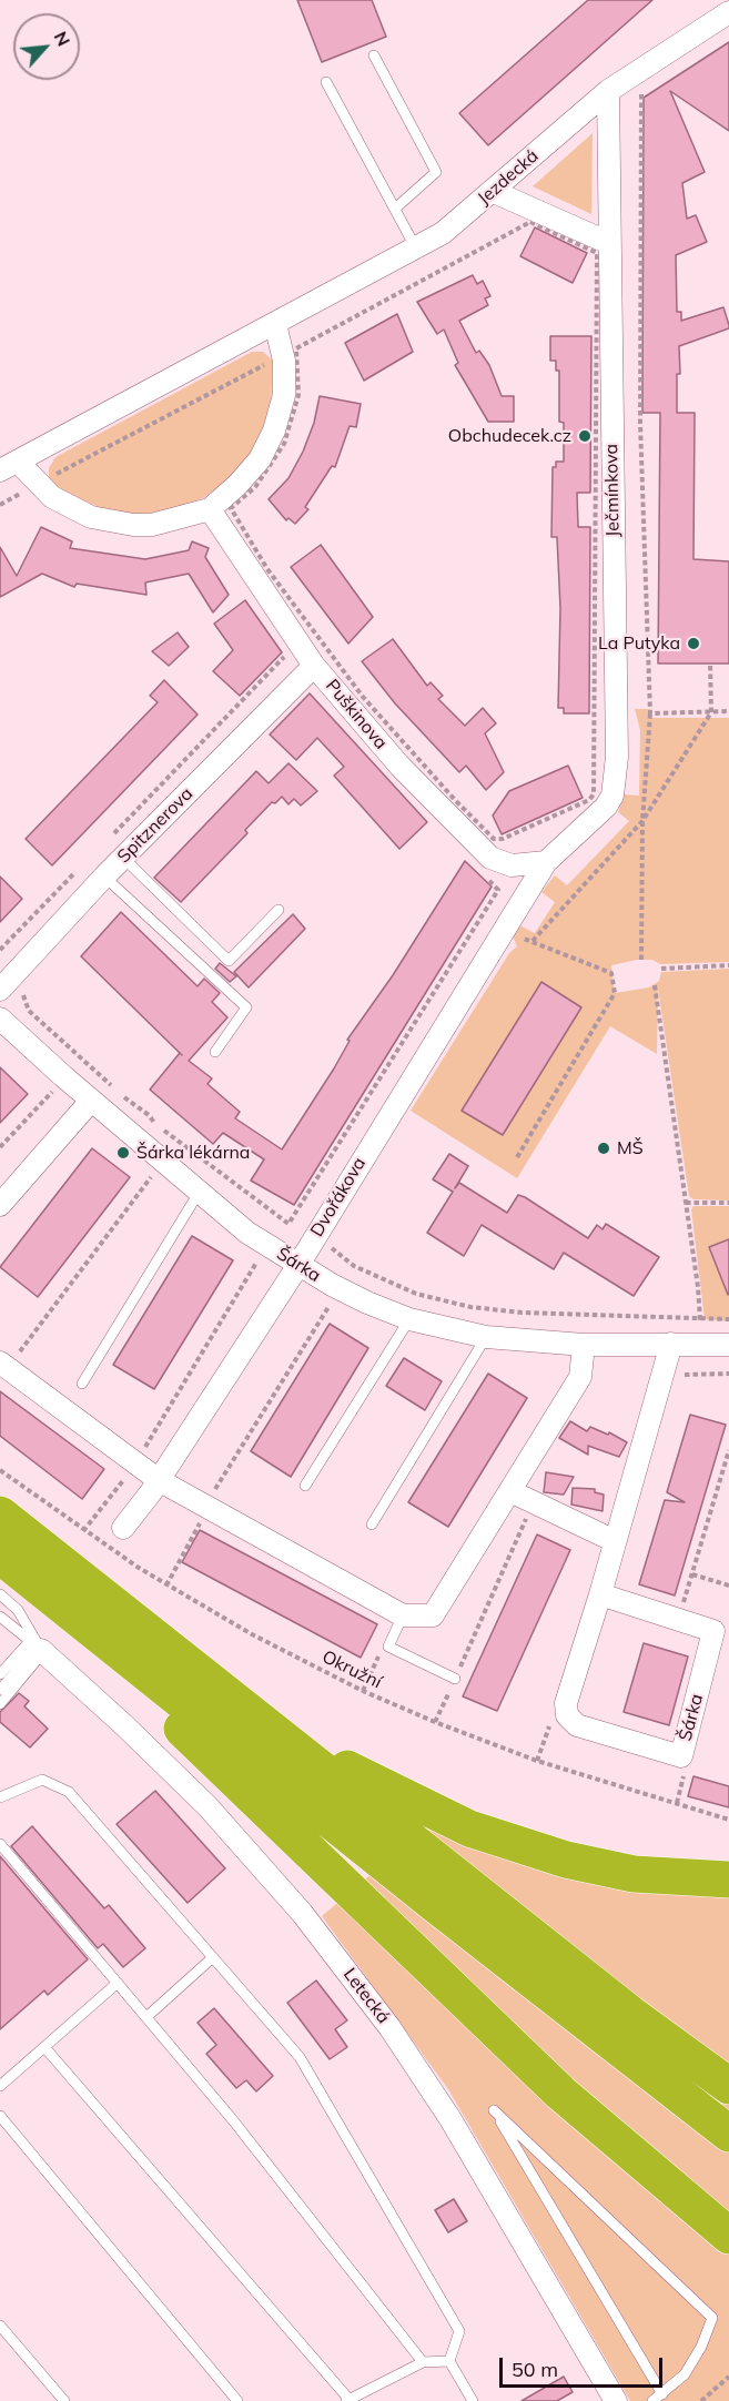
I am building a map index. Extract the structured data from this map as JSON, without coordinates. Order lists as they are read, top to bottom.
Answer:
{
  "streets": {
    "street": [
      "Jezdecká",
      "Ječmínkova",
      "Puškinova",
      "Spitznerova",
      "Dvořákova",
      "Šárka",
      "Letecká"
    ],
    "path": ["Okružní"]
  },
  "crossings": [
    ["Jezdecká", "Ječmínkova"],
    ["Jezdecká", "Puškinova"],
    ["Ječmínkova", "Puškinova"],
    ["Ječmínkova", "Dvořákova"],
    ["Puškinova", "Spitznerova"],
    ["Puškinova", "Dvořákova"],
    ["Dvořákova", "Šárka"]
  ],
  "places": [
    "Obchudecek.cz",
    "La Putyka",
    "MŠ",
    "Šárka lékárna"
  ],
  "scale_bar": "50 m",
  "north": "top right"
}
